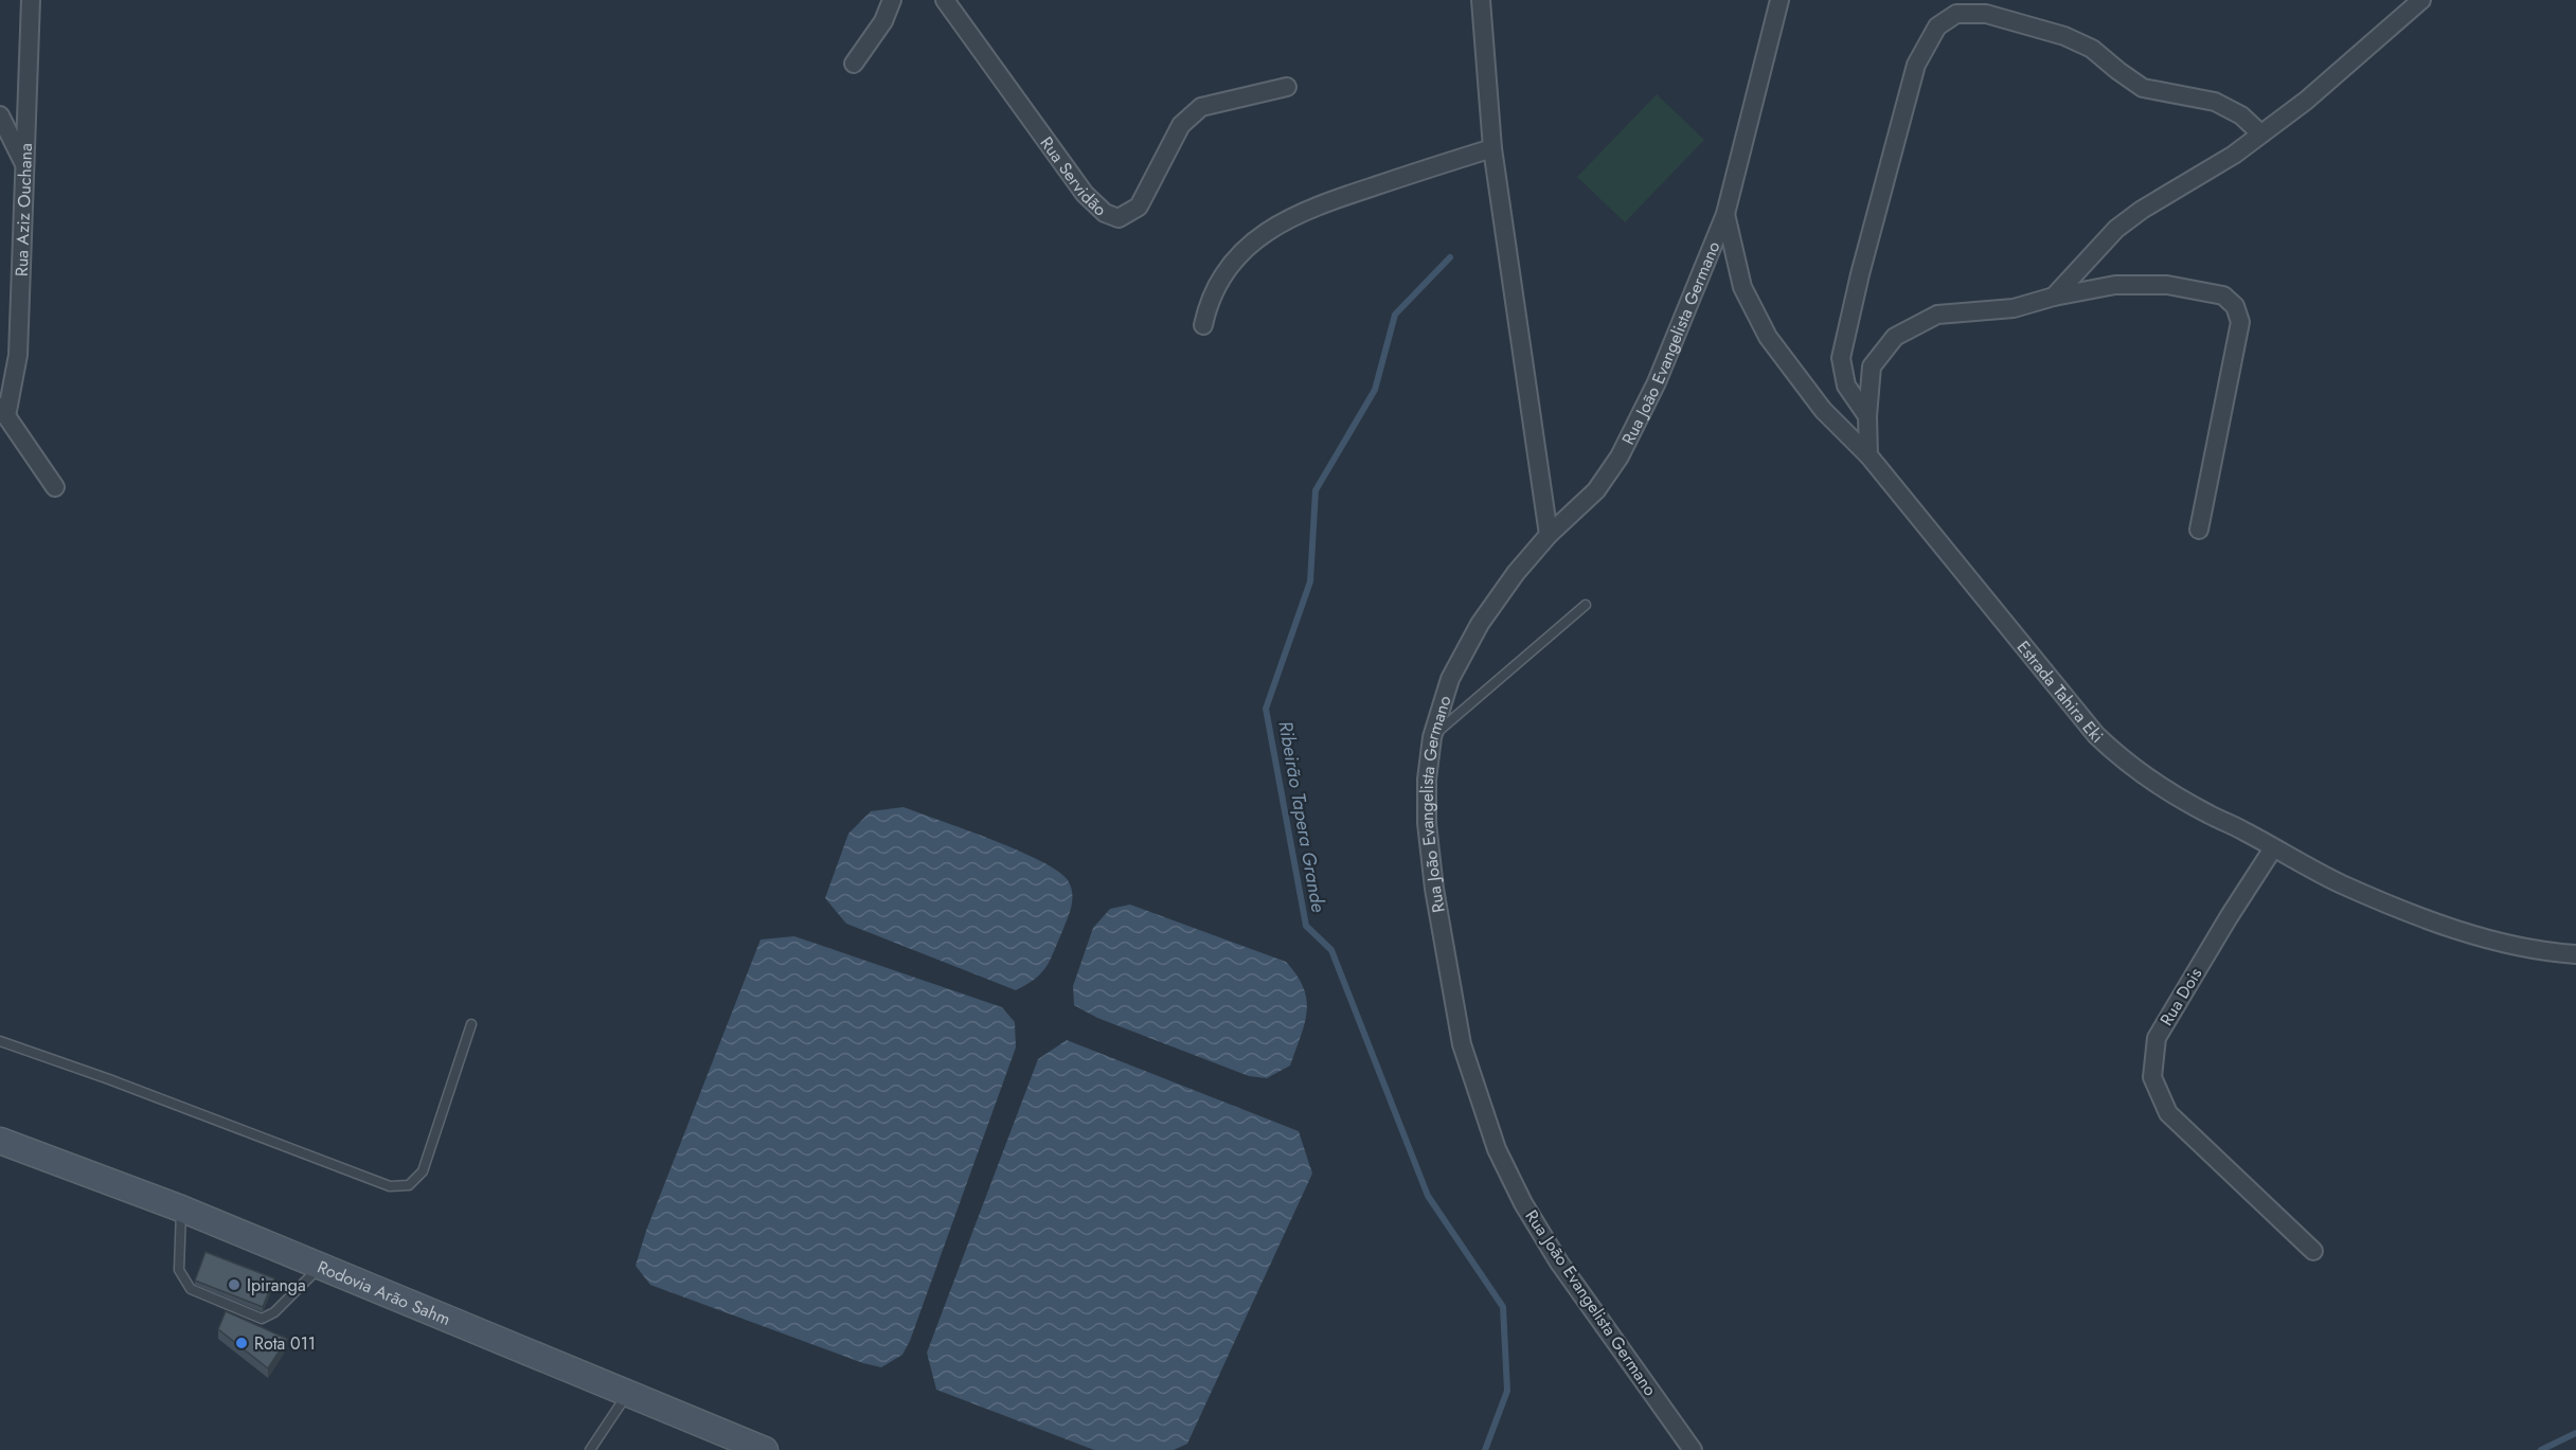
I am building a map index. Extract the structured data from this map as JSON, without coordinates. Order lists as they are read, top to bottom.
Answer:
{
  "streets": {
    "street": [
      "Rua Servidão",
      "Rua Aziz Ouchana",
      "Rua João Evangelista Germano",
      "Estrada Tahira Eki",
      "Rua Dois",
      "Rodovia Arão Sahm"
    ]
  },
  "crossings": [
    ["Rua João Evangelista Germano", "Estrada Tahira Eki"],
    ["Estrada Tahira Eki", "Rua Dois"]
  ],
  "water": ["Ribeirão Tapera Grande"],
  "places": ["Ipiranga", "Rota 011"]
}
